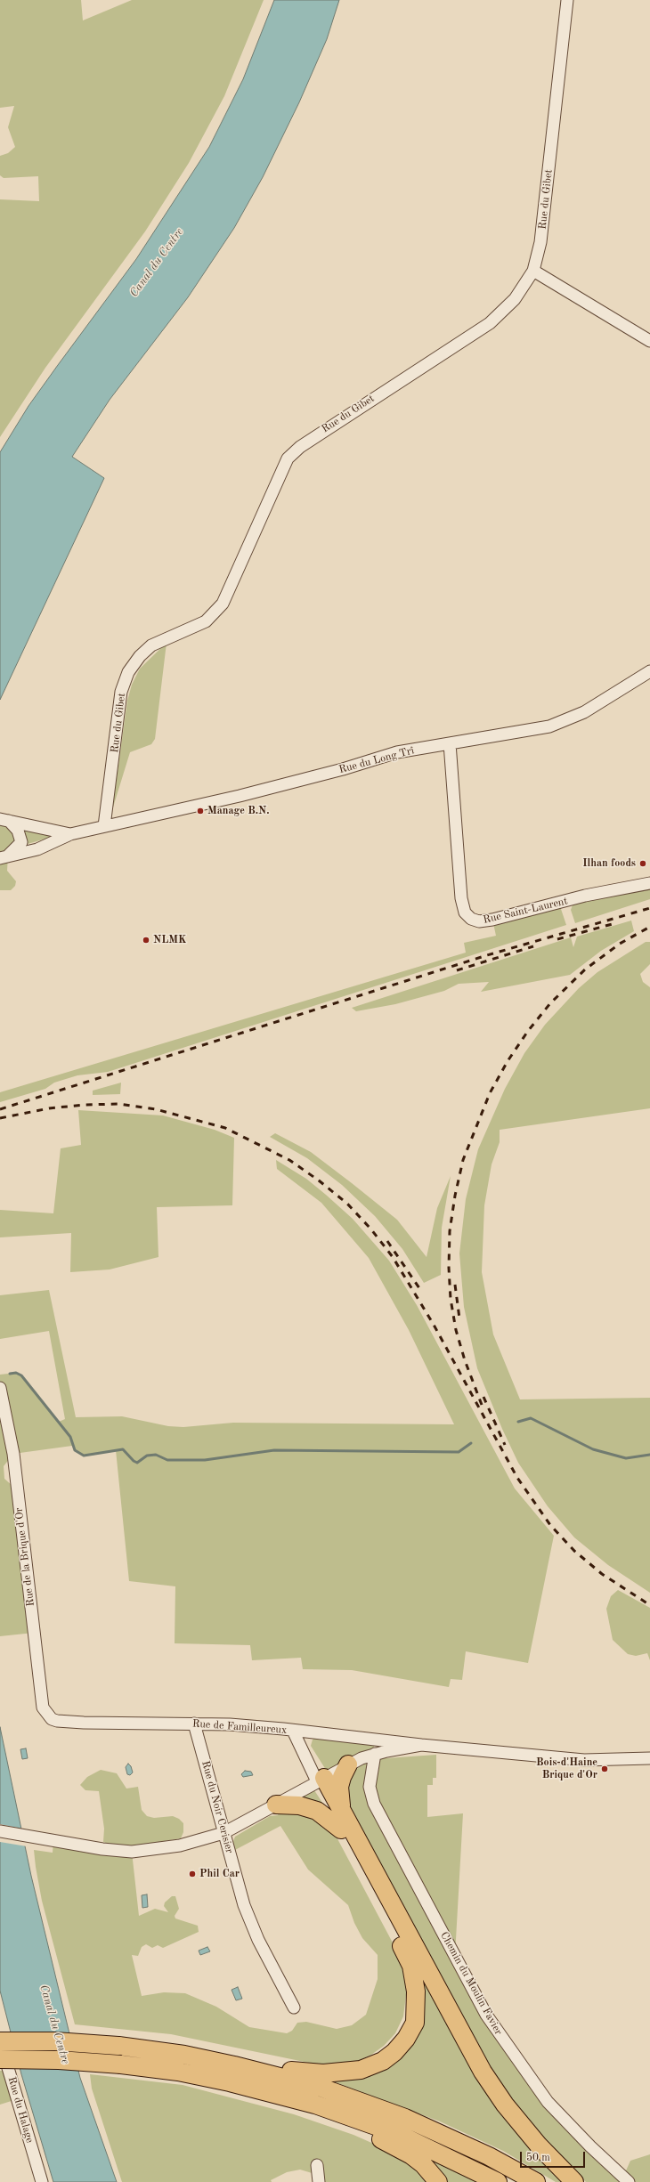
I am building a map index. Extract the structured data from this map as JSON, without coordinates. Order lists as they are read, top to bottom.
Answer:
{
  "streets": {
    "street": [
      "Rue du Gibet",
      "Rue du Long Trî",
      "Rue Saint-Laurent",
      "Rue de la Brique d'Or",
      "Rue de Familleureux",
      "Rue du Noir Cerisier",
      "Chemin du Moulin Favier",
      "Rue du Halage"
    ]
  },
  "crossings": [
    ["Rue du Gibet", "Rue du Long Trî"],
    ["Rue du Long Trî", "Rue Saint-Laurent"],
    ["Rue de la Brique d'Or", "Rue de Familleureux"],
    ["Rue de Familleureux", "Rue du Noir Cerisier"],
    ["Rue de Familleureux", "Chemin du Moulin Favier"]
  ],
  "water": ["Canal du Centre"],
  "places": [
    "Manage B.N.",
    "Ilhan foods",
    "NLMK",
    "Bois-d'Haine Brique d'Or",
    "Phil Car"
  ],
  "scale_bar": "50 m"
}
